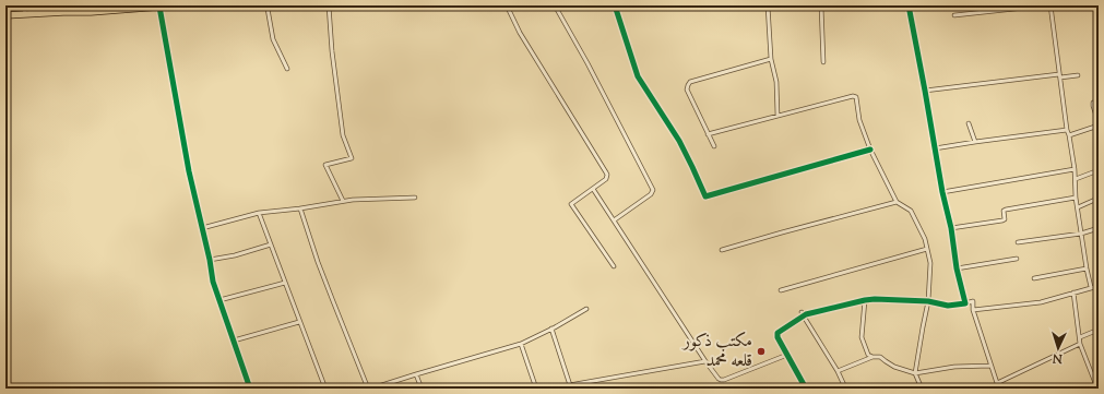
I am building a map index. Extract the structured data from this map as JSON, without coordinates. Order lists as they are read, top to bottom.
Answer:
{
  "places": ["مکتب ذکور قلعه محمد"],
  "north": "bottom"
}
